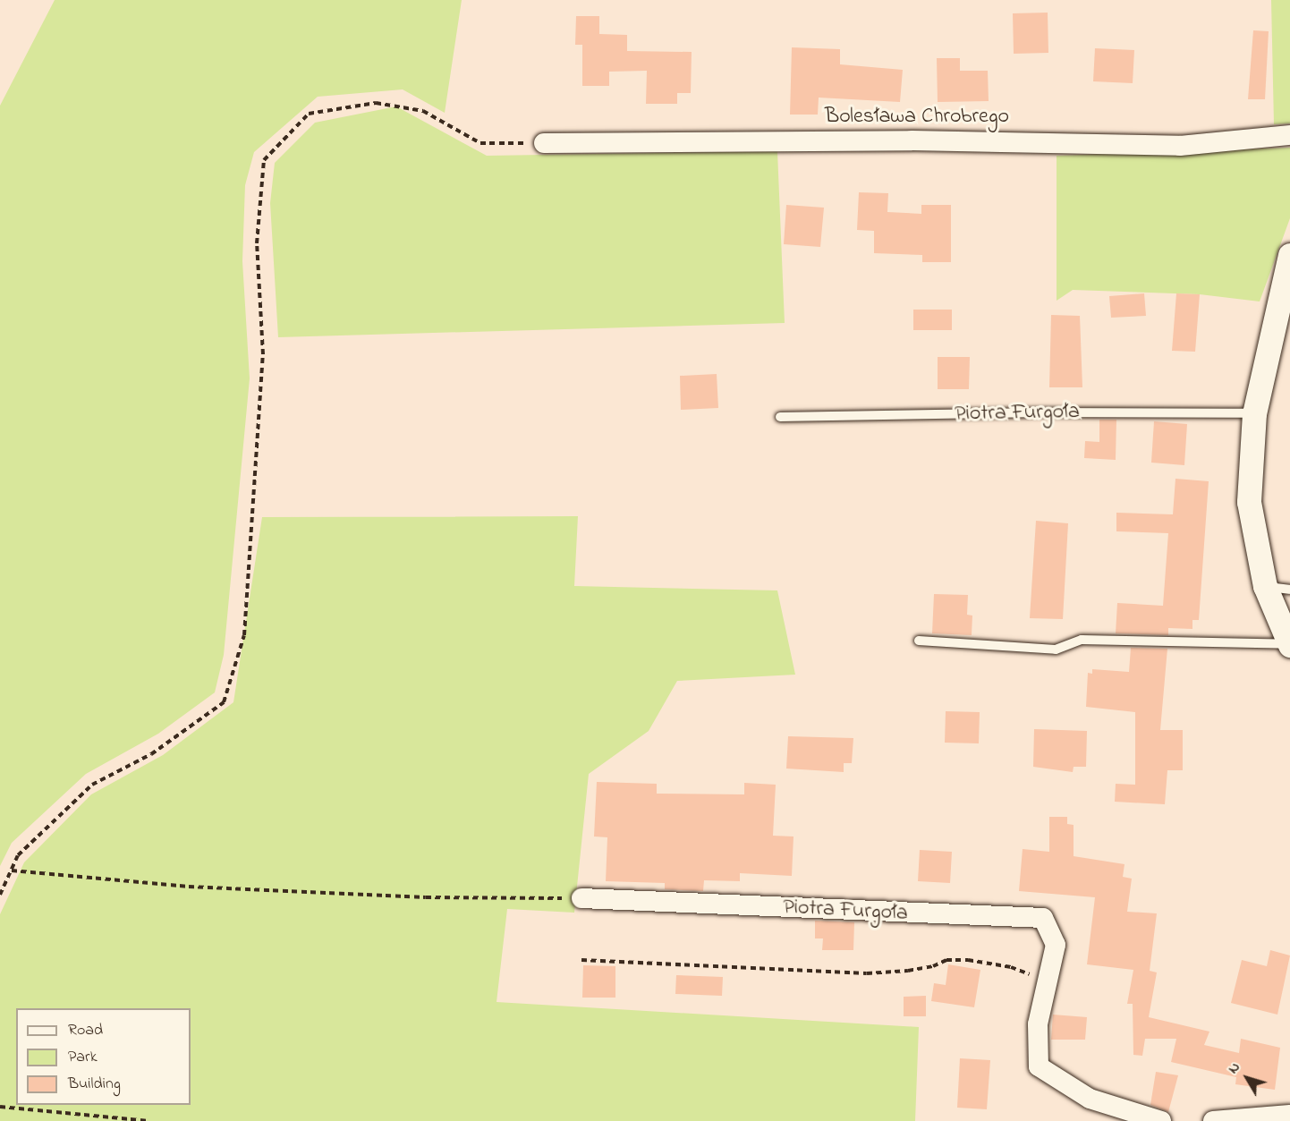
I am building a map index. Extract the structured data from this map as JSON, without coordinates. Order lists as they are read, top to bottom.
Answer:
{
  "streets": {
    "street": ["Bolesława Chrobrego", "Piotra Furgoła"]
  },
  "legend": ["Road", "Park", "Building"],
  "north": "top left"
}
